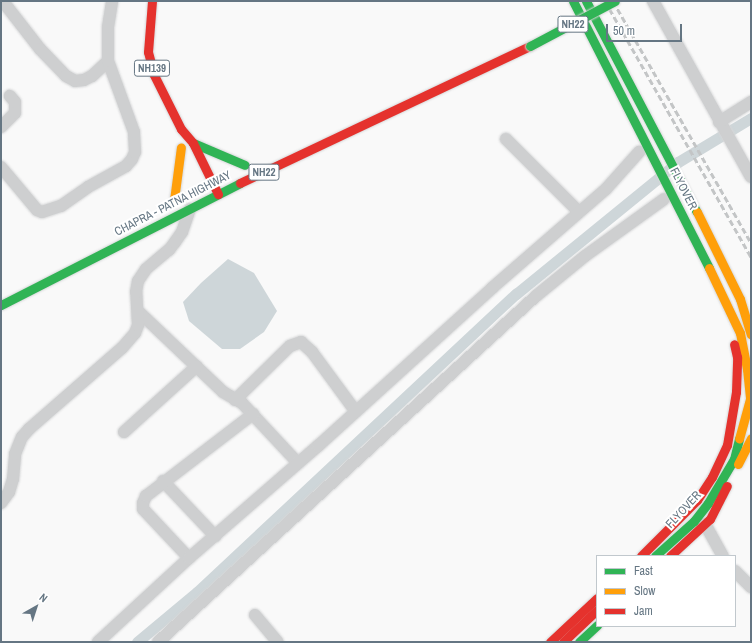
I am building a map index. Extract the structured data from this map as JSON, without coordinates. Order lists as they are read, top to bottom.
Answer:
{
  "streets": {
    "main road": [
      "NH22",
      "NH139",
      "FLYOVER",
      "CHAPRA - PATNA HIGHWAY"
    ]
  },
  "crossings": [
    ["NH22", "CHAPRA - PATNA HIGHWAY"],
    ["NH139", "CHAPRA - PATNA HIGHWAY"]
  ],
  "legend": ["Fast", "Slow", "Jam"],
  "scale_bar": "50 m",
  "north": "top right"
}
